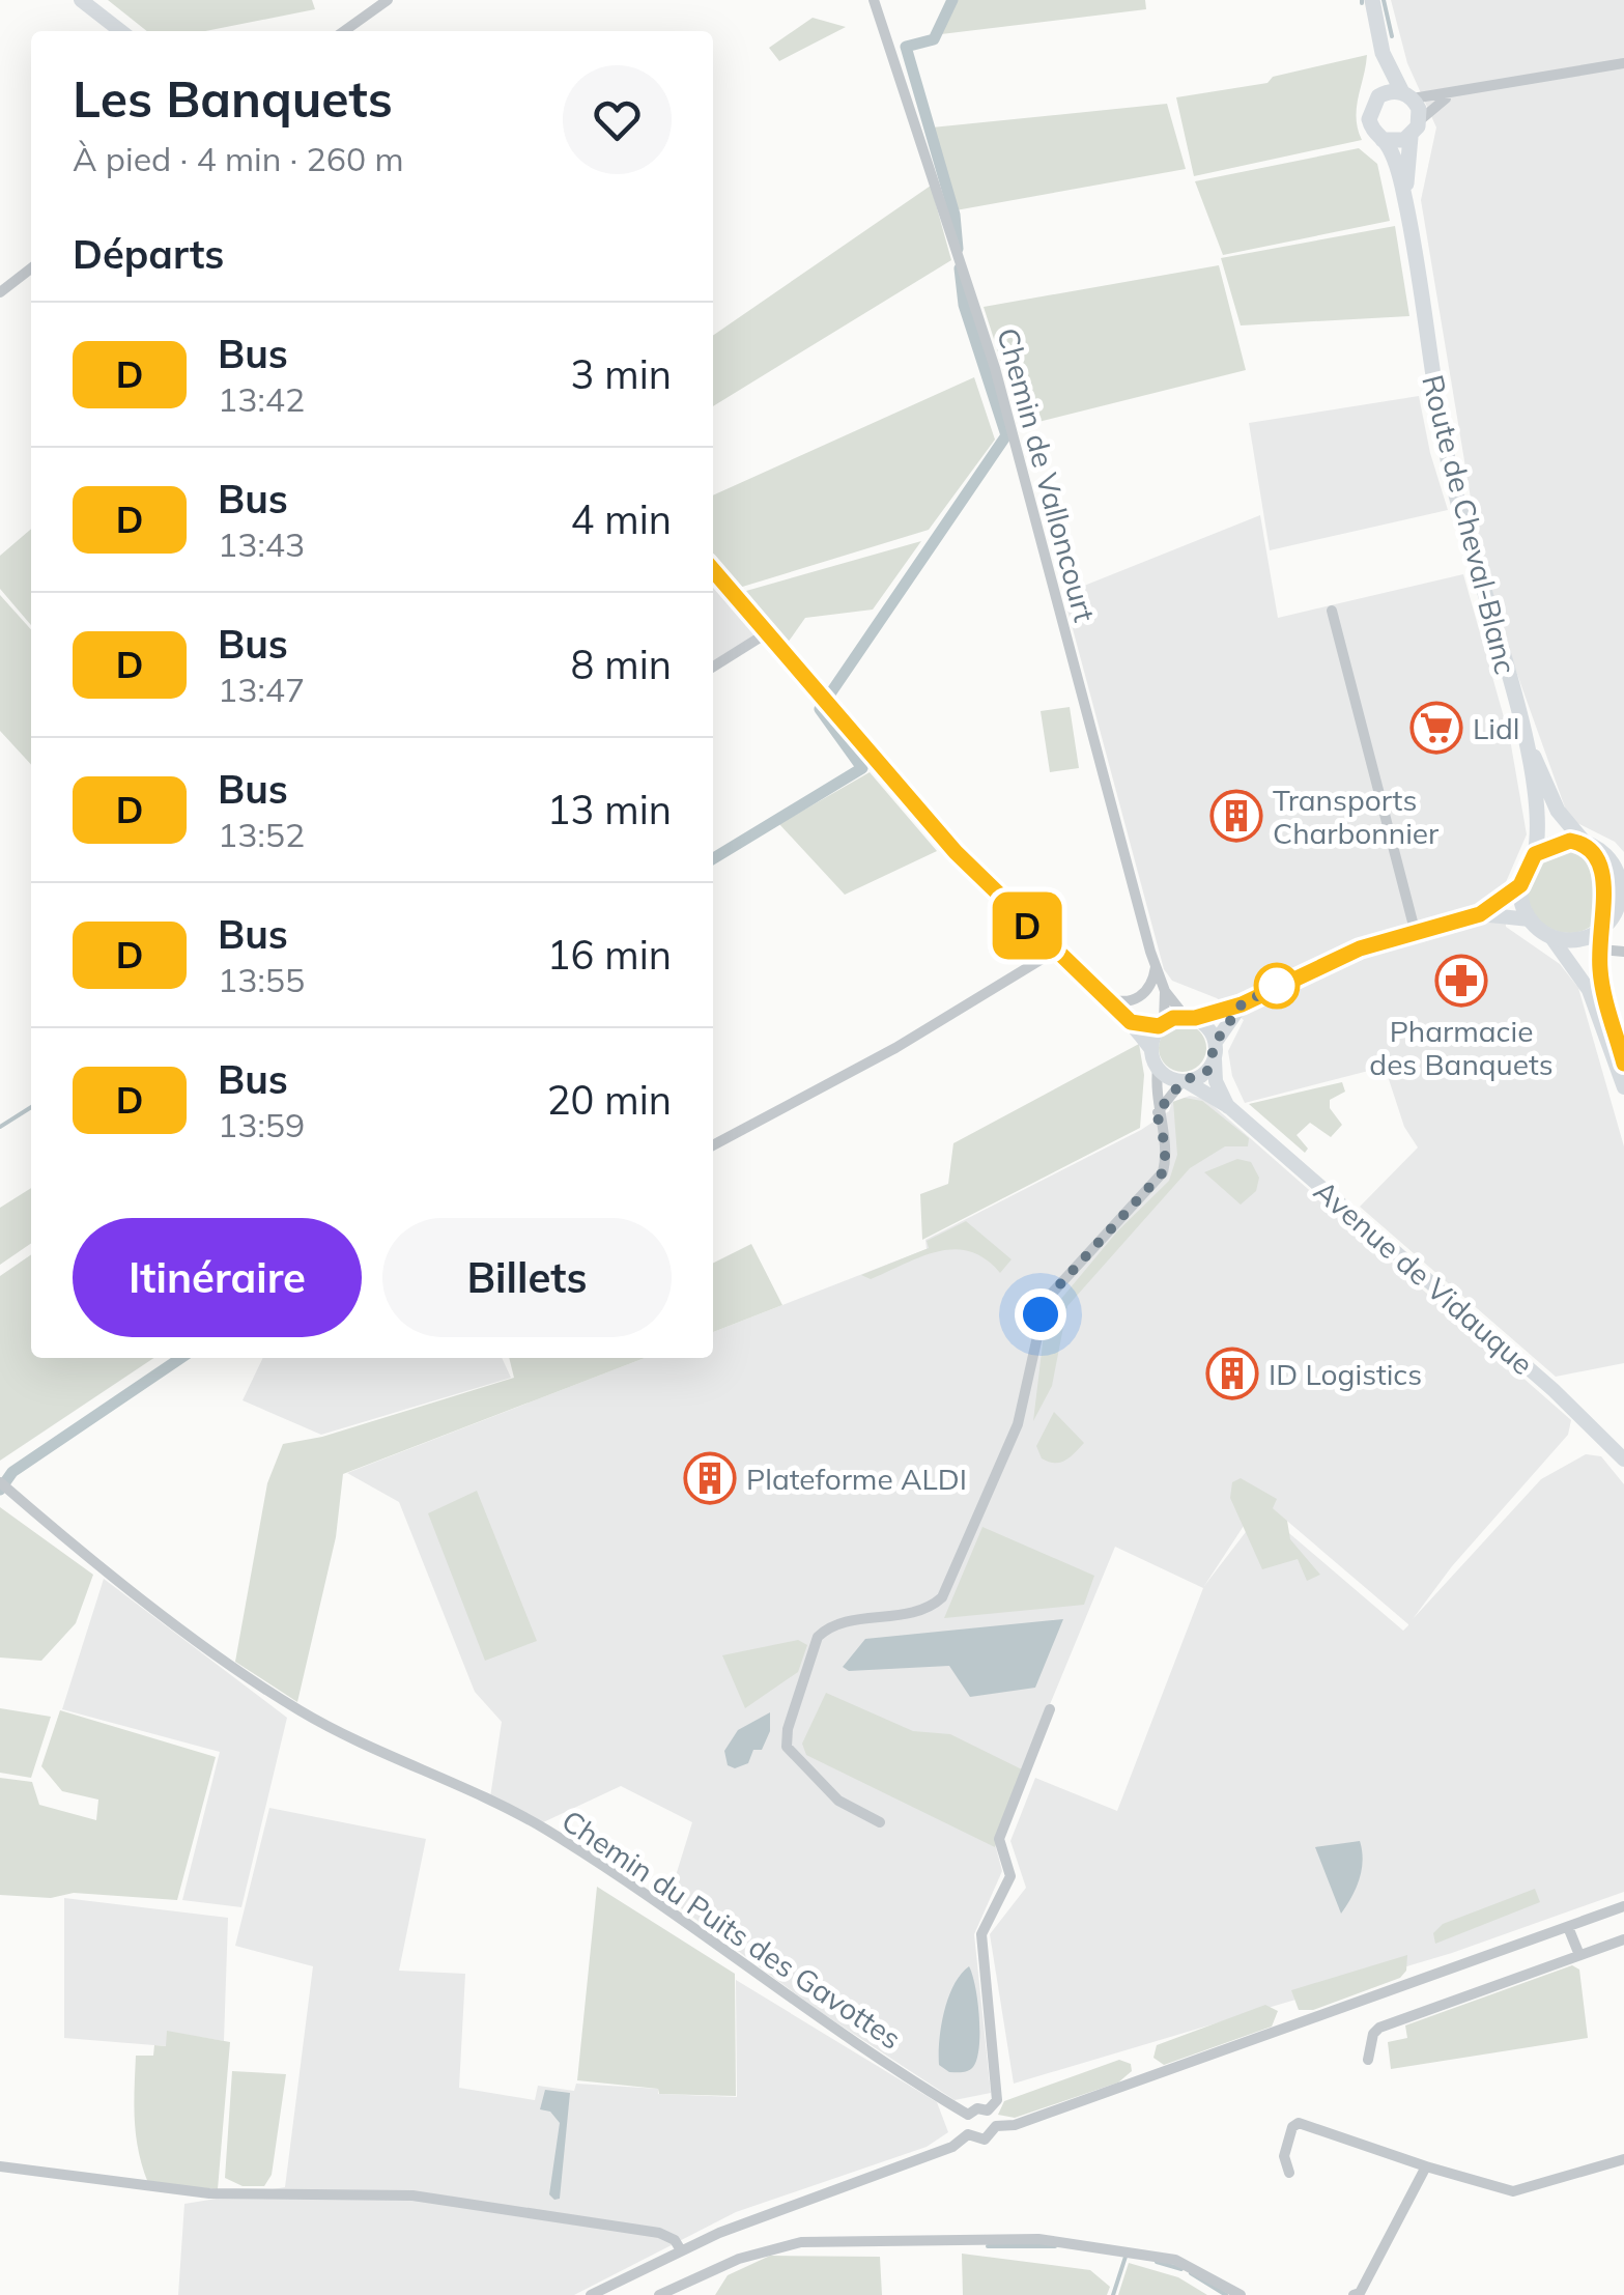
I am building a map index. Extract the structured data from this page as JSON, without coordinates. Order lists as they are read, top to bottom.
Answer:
{
  "streets": {
    "main road": ["Route de Cheval-Blanc"],
    "street": ["Chemin de Valloncourt", "Avenue de Vidauque", "Chemin du Puits des Gavottes"]
  },
  "crossings": [
    ["Chemin de Valloncourt", "Avenue de Vidauque"]
  ],
  "places": {
    "supermarket": ["Lidl"],
    "building": ["Transports Charbonnier", "ID Logistics", "Plateforme ALDI"],
    "pharmacy": ["Pharmacie des Banquets"]
  },
  "lines": ["bus line D"],
  "page": {
    "on_map": "D",
    "heading": [
      ["Les Banquets", "À pied · 4 min · 260 m"],
      "Départs"
    ],
    "list": [
      {
        "mark": "D",
        "name": "Bus",
        "note": "13:42",
        "value": "3 min"
      },
      {
        "mark": "D",
        "name": "Bus",
        "note": "13:43",
        "value": "4 min"
      },
      {
        "mark": "D",
        "name": "Bus",
        "note": "13:47",
        "value": "8 min"
      },
      {
        "mark": "D",
        "name": "Bus",
        "note": "13:52",
        "value": "13 min"
      },
      {
        "mark": "D",
        "name": "Bus",
        "note": "13:55",
        "value": "16 min"
      },
      {
        "mark": "D",
        "name": "Bus",
        "note": "13:59",
        "value": "20 min"
      }
    ],
    "buttons": ["Itinéraire", "Billets"]
  }
}
